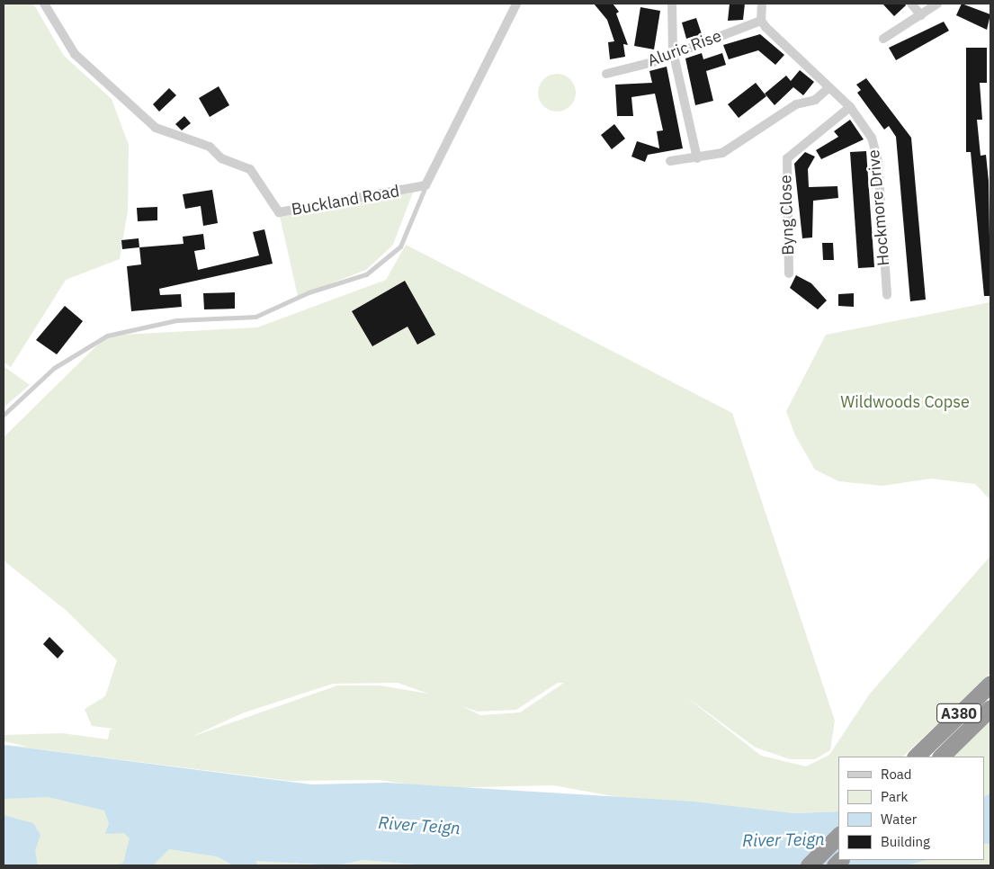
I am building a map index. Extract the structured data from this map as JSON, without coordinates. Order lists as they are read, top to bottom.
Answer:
{
  "streets": {
    "highway": ["A380"],
    "street": [
      "Aluric Rise",
      "Buckland Road",
      "Hockmore Drive",
      "Byng Close"
    ]
  },
  "crossings": [
    ["Aluric Rise", "Hockmore Drive"],
    ["Hockmore Drive", "Byng Close"]
  ],
  "water": ["River Teign"],
  "parks": ["Wildwoods Copse"],
  "legend": [
    "Road",
    "Park",
    "Water",
    "Building"
  ]
}
